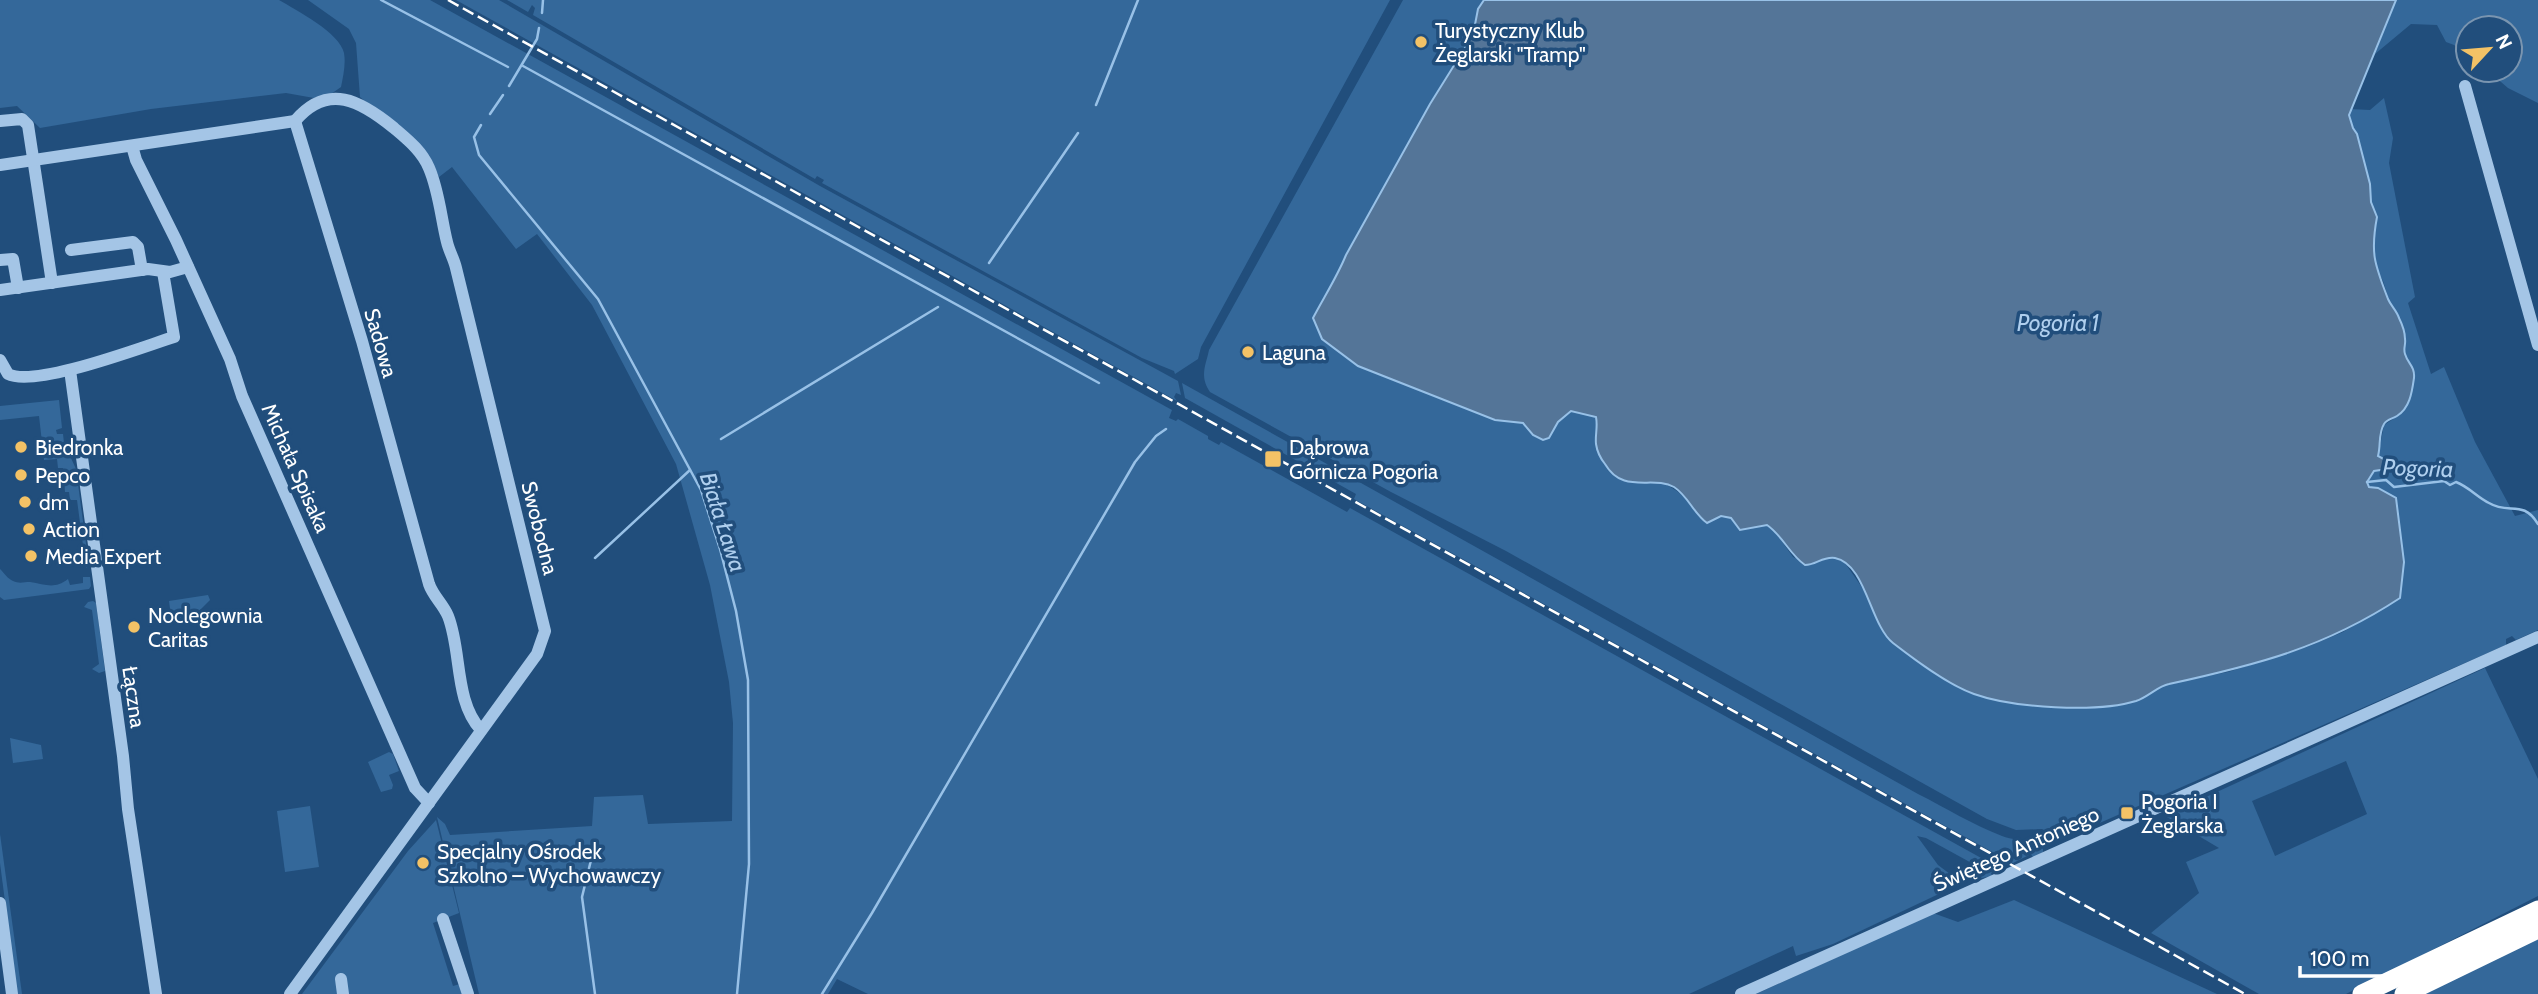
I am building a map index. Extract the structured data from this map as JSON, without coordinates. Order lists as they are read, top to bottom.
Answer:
{
  "streets": {
    "street": [
      "Sadowa",
      "Michała Spisaka",
      "Swobodna",
      "Łączna",
      "Świętego Antoniego"
    ]
  },
  "crossings": [
    ["Sadowa", "Swobodna"],
    ["Michała Spisaka", "Swobodna"]
  ],
  "water": ["Pogoria 1", "Pogoria", "Biała Ława"],
  "places": {
    "other": [
      "Turystyczny Klub Żeglarski \"Tramp\"",
      "Laguna",
      "Biedronka",
      "Pepco",
      "dm",
      "Action",
      "Media Expert",
      "Noclegownia Caritas",
      "Specjalny Ośrodek Szkolno – Wychowawczy"
    ],
    "transit": ["Dąbrowa Górnicza Pogoria", "Pogoria I Żeglarska"]
  },
  "scale_bar": "100 m",
  "north": "top right"
}
